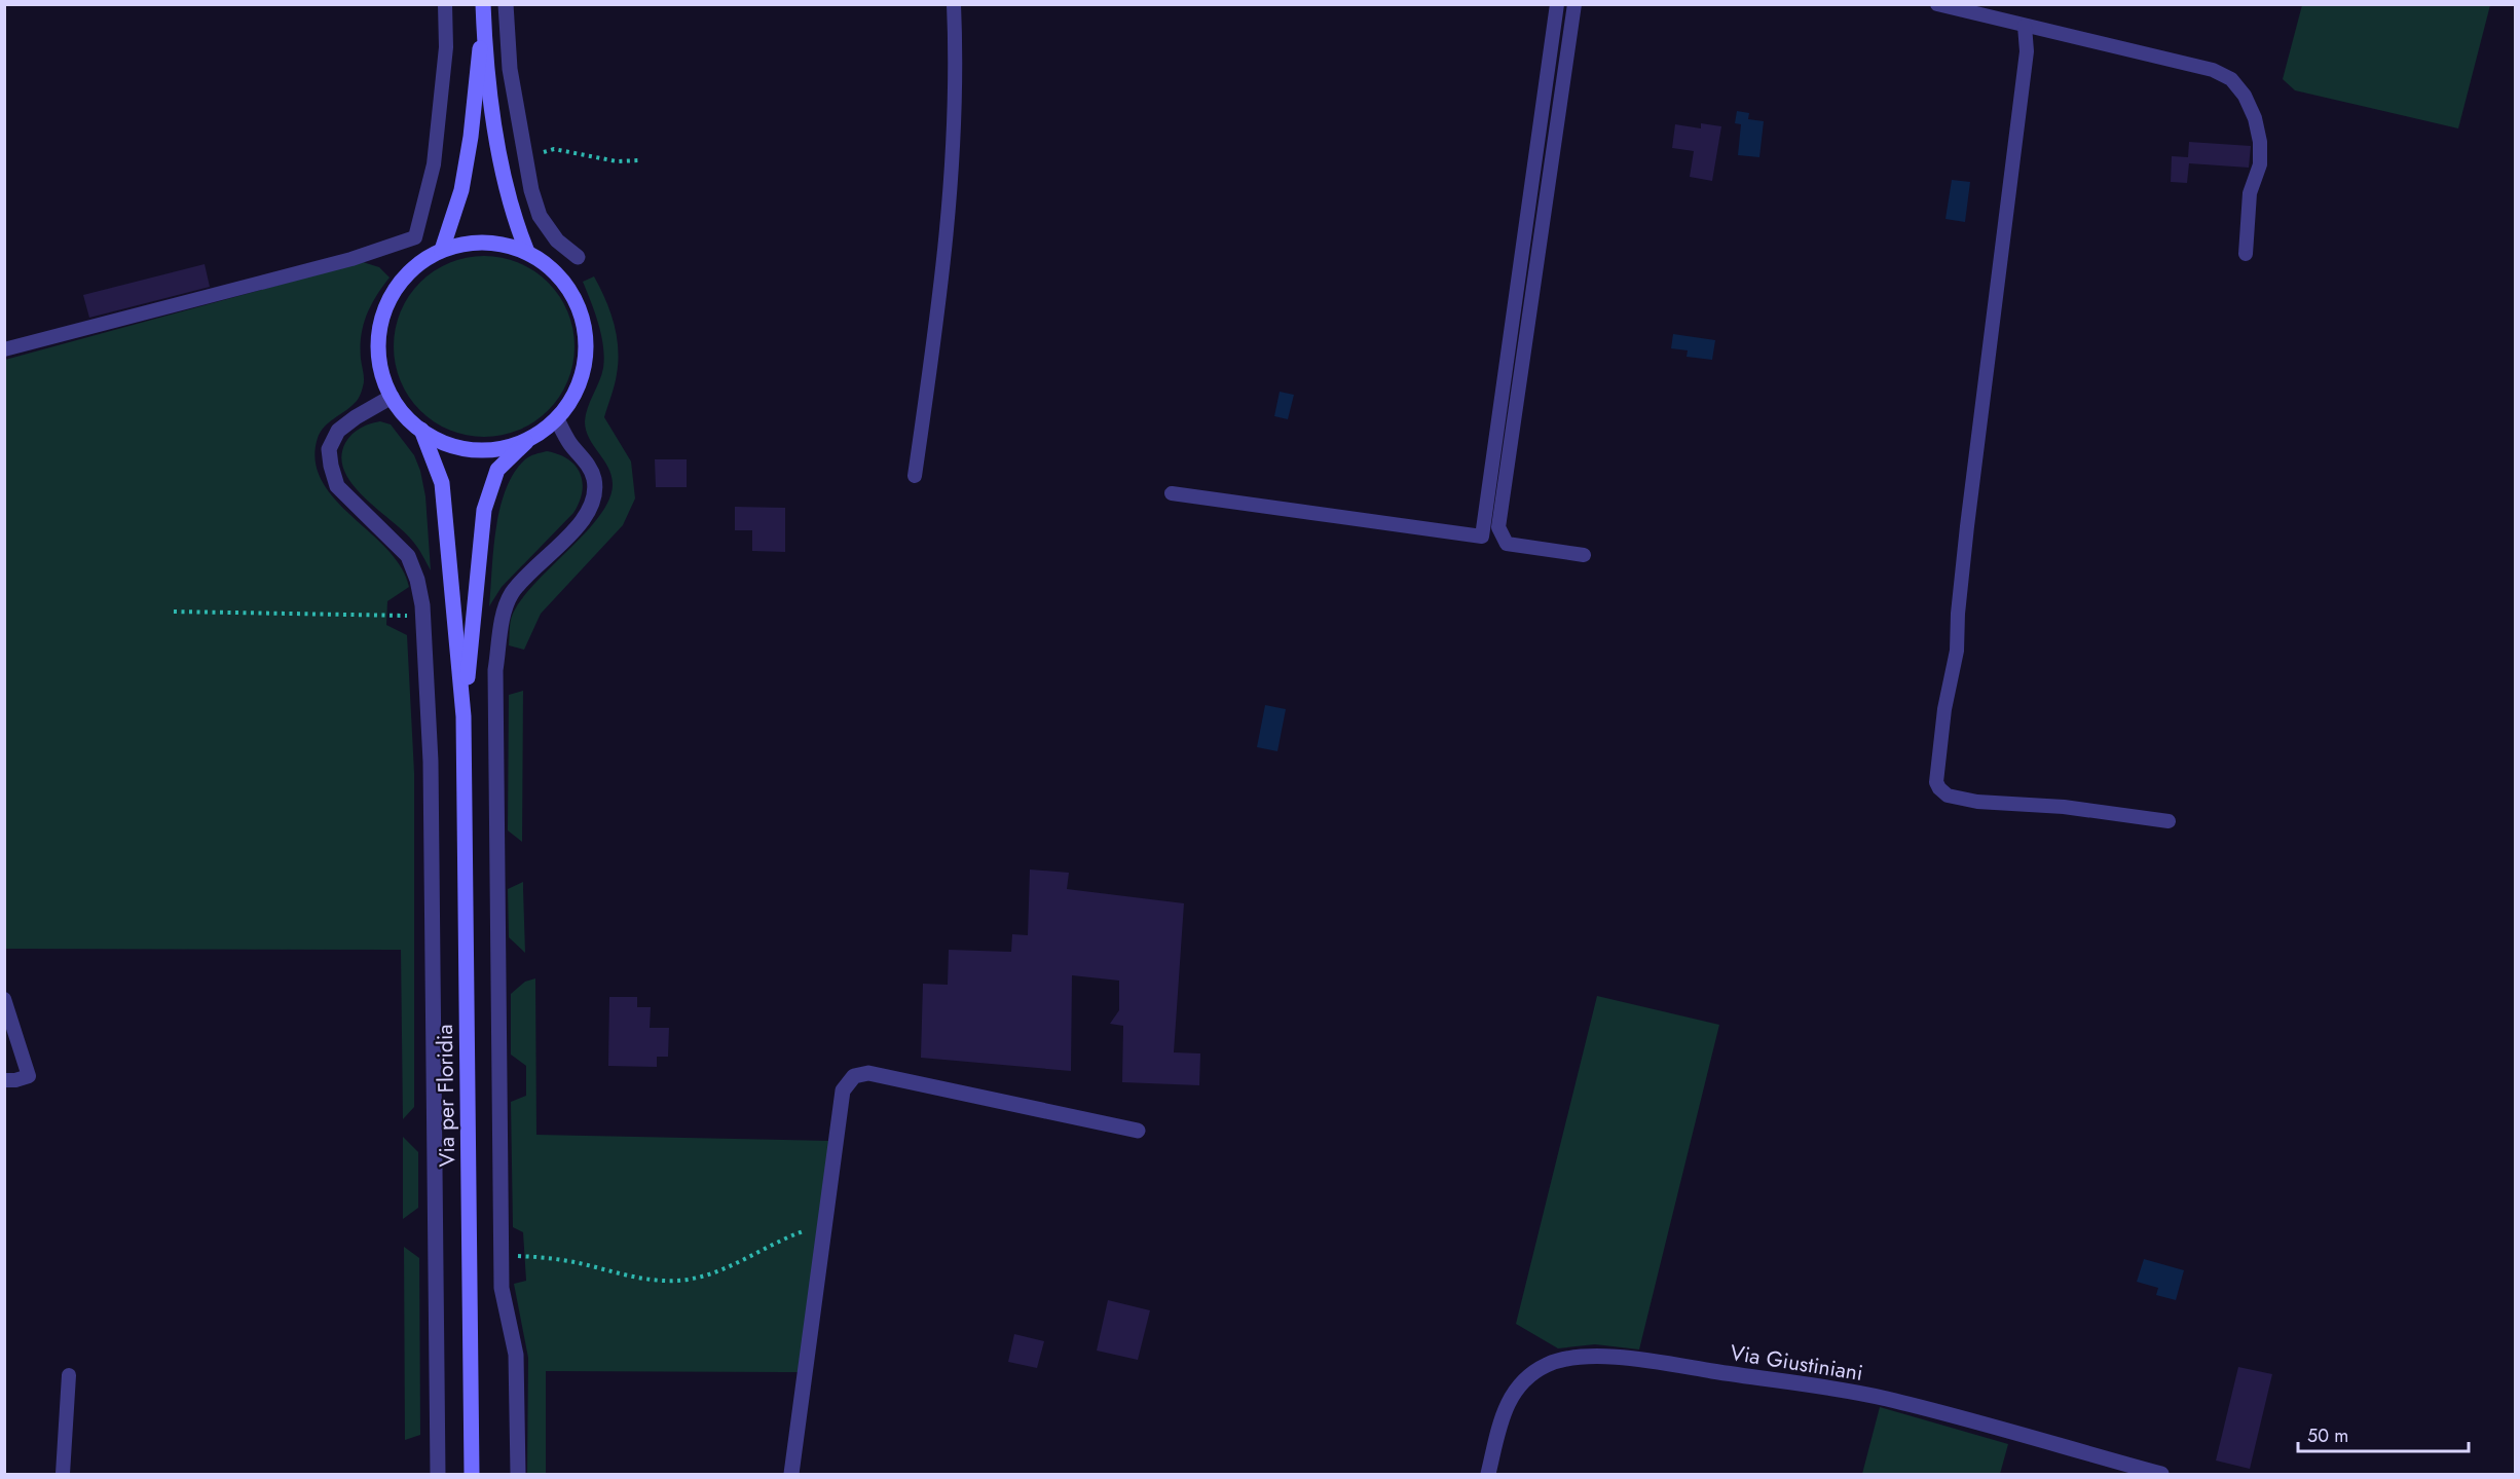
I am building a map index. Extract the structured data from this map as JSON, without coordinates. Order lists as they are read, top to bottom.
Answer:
{
  "streets": {
    "main road": ["Via per Floridia"],
    "street": ["Via Giustiniani"]
  },
  "scale_bar": "50 m"
}
